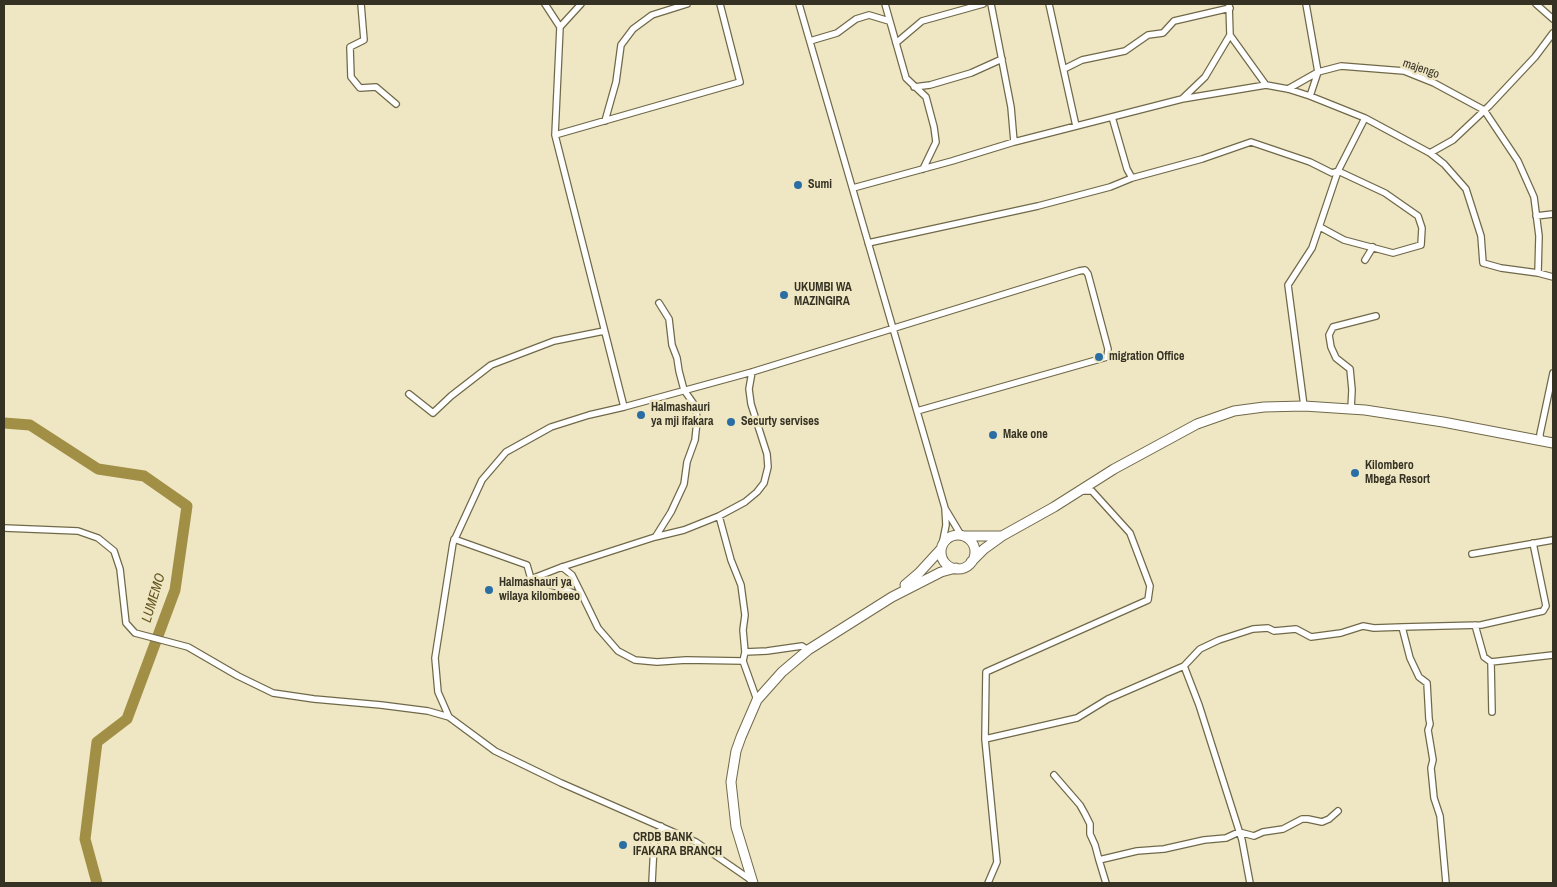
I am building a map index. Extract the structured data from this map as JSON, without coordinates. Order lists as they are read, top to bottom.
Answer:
{
  "streets": {
    "street": ["majengo"]
  },
  "water": ["LUMEMO"],
  "places": [
    "Sumi",
    "UKUMBI WA MAZINGIRA",
    "migration Office",
    "Halmashauri ya mji ifakara",
    "Securty servises",
    "Make one",
    "Kilombero Mbega Resort",
    "Halmashauri ya wilaya kilombeeo",
    "CRDB BANK IFAKARA BRANCH"
  ]
}
